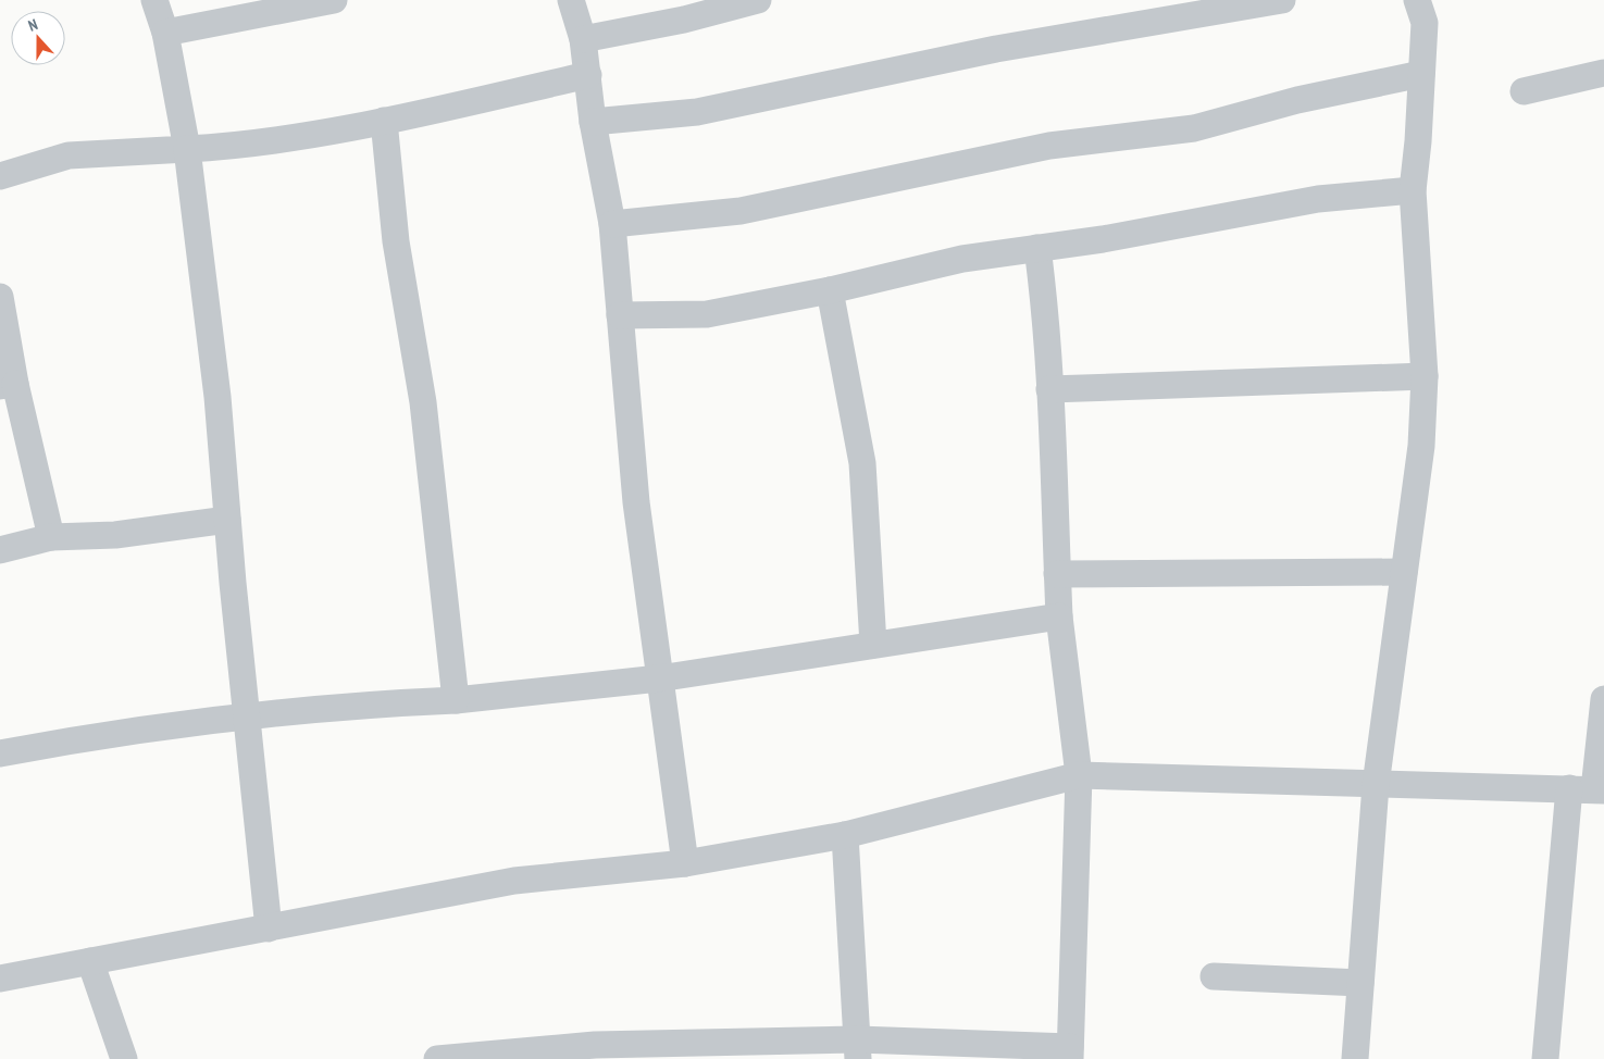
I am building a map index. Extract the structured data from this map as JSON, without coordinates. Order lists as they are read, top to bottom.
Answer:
{
  "north": "top"
}
